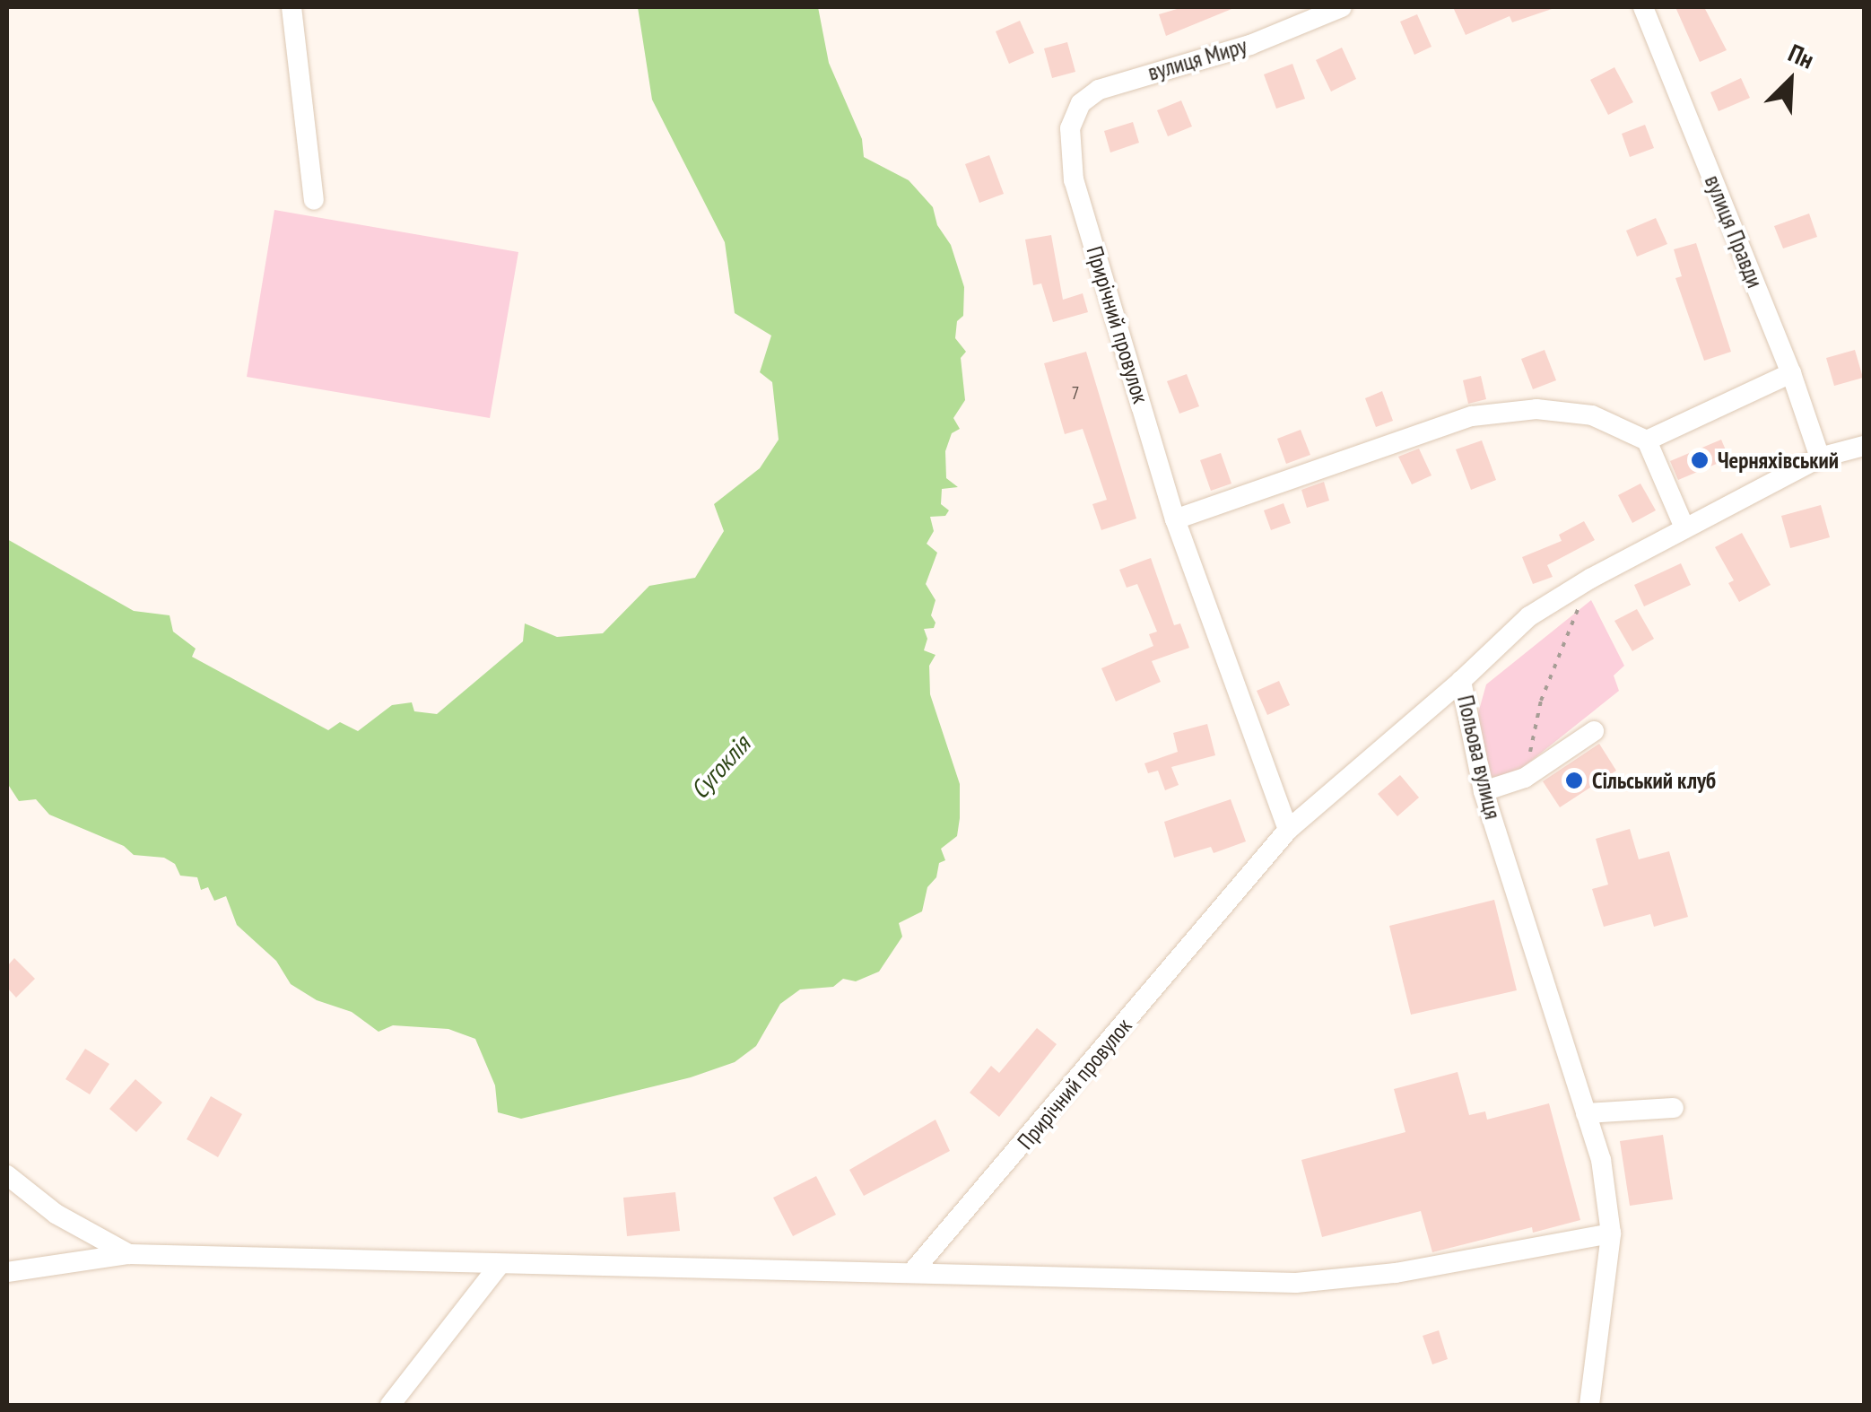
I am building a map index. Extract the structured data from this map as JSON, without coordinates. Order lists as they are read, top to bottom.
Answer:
{
  "streets": {
    "street": [
      "вулиця Миру",
      "вулиця Правди",
      "Прирічний провулок",
      "Польова вулиця"
    ]
  },
  "crossings": [
    ["вулиця Миру", "Прирічний провулок"],
    ["вулиця Правди", "Польова вулиця"]
  ],
  "water": ["Сугоклія"],
  "places": ["Черняхівський", "Сільський клуб"],
  "house_numbers": ["7"],
  "north": "top right"
}
